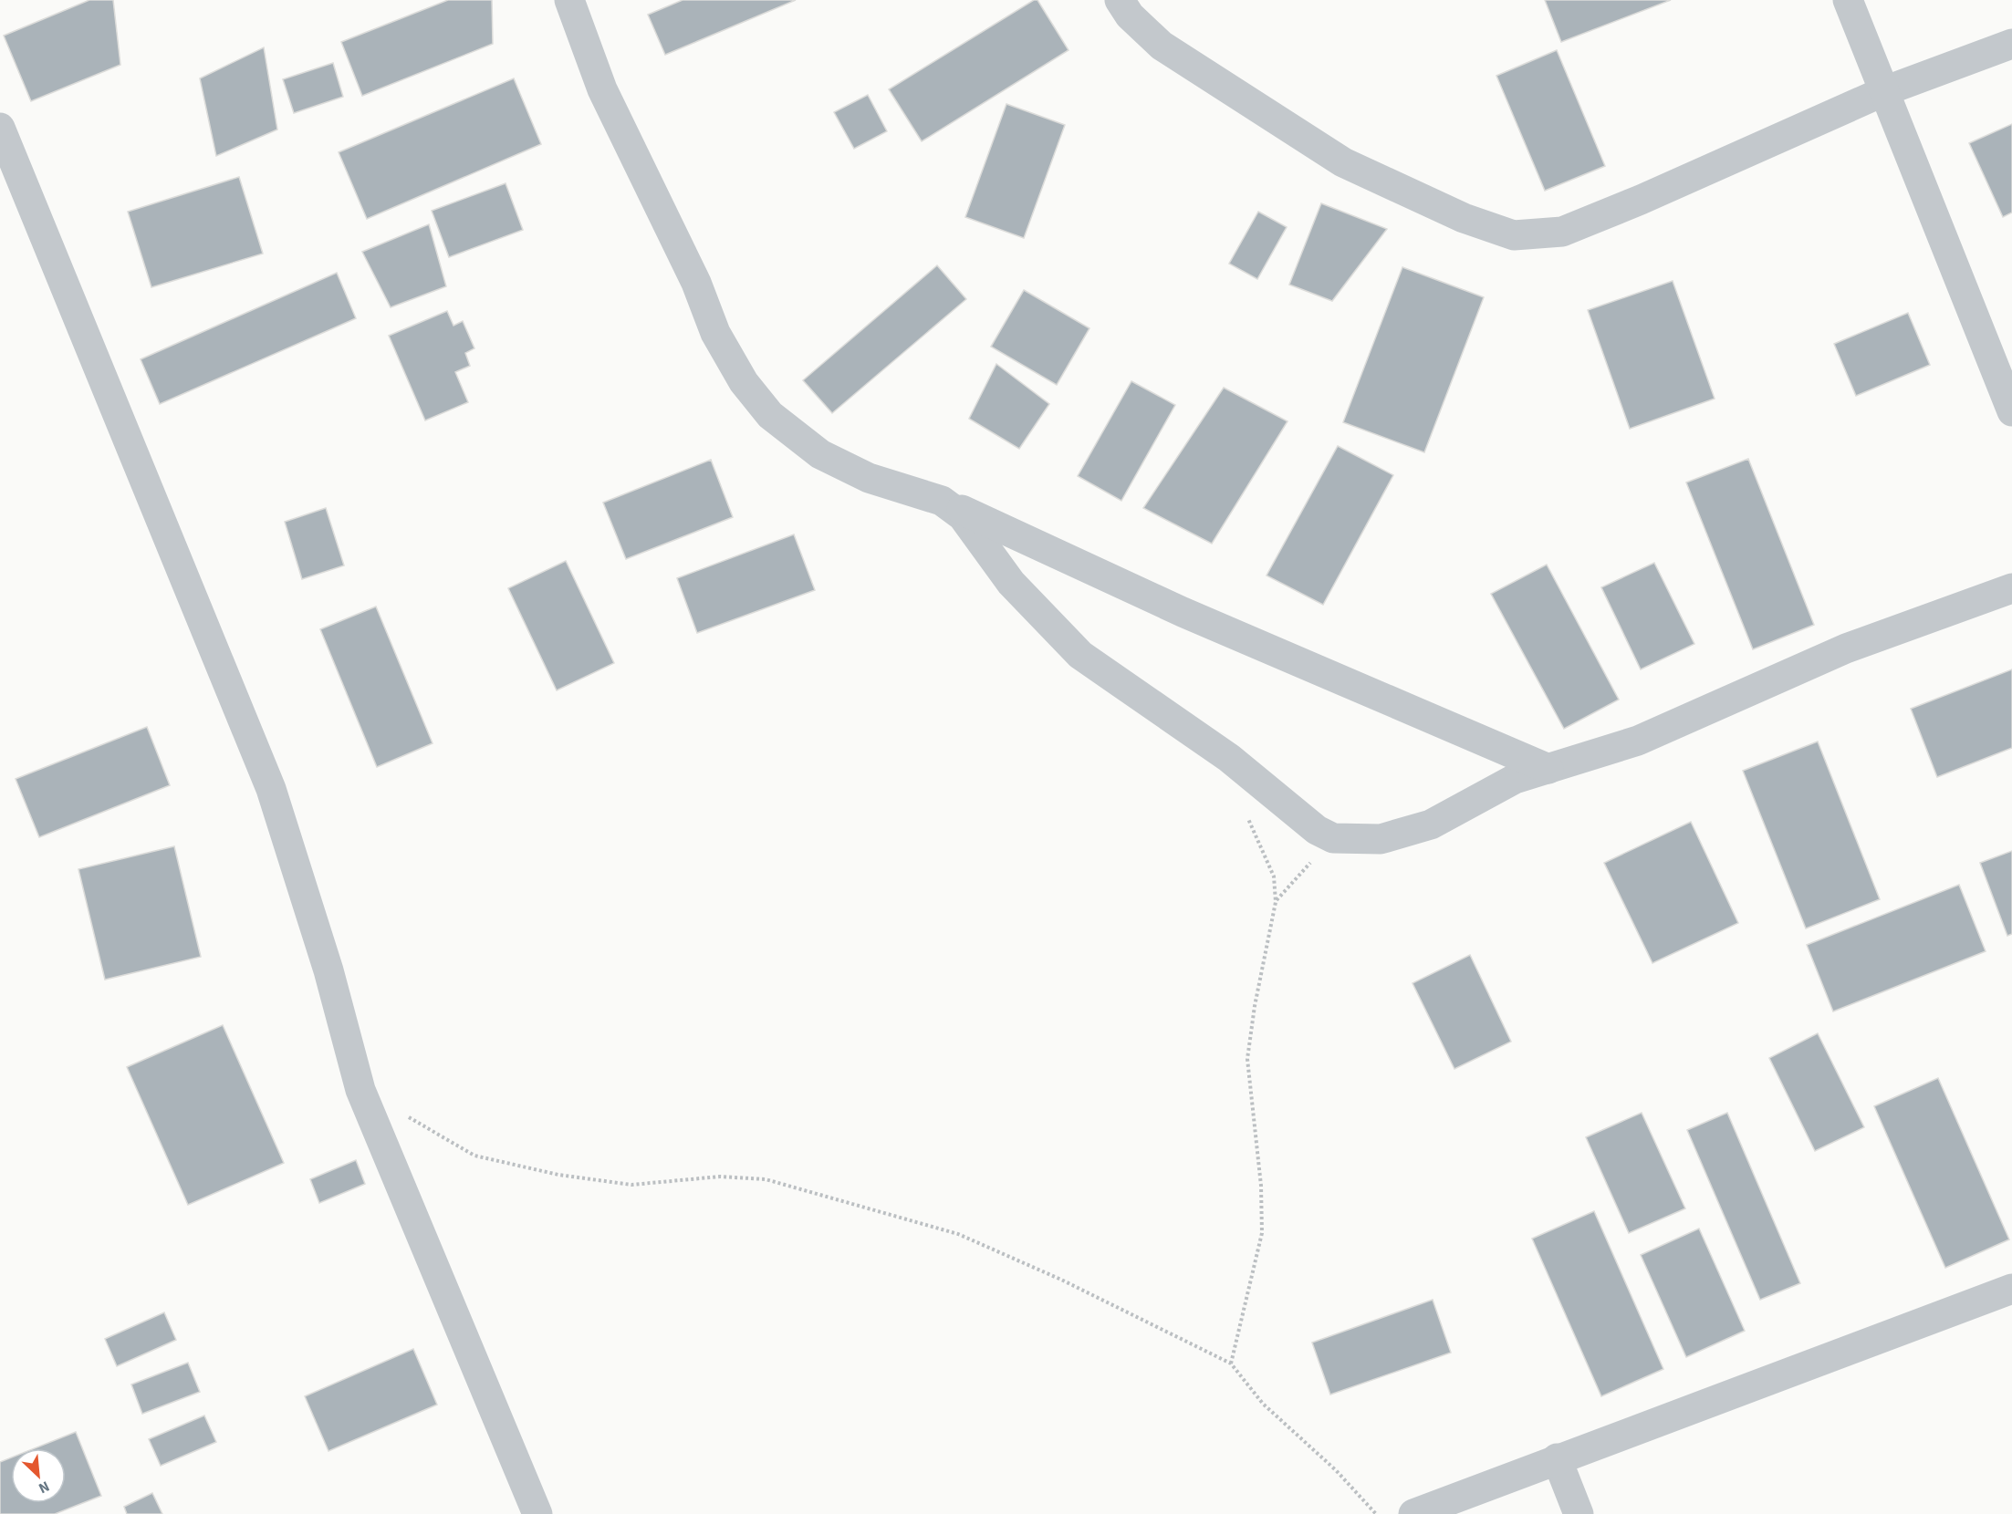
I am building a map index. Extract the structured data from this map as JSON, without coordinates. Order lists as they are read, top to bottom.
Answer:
{
  "north": "bottom right"
}
